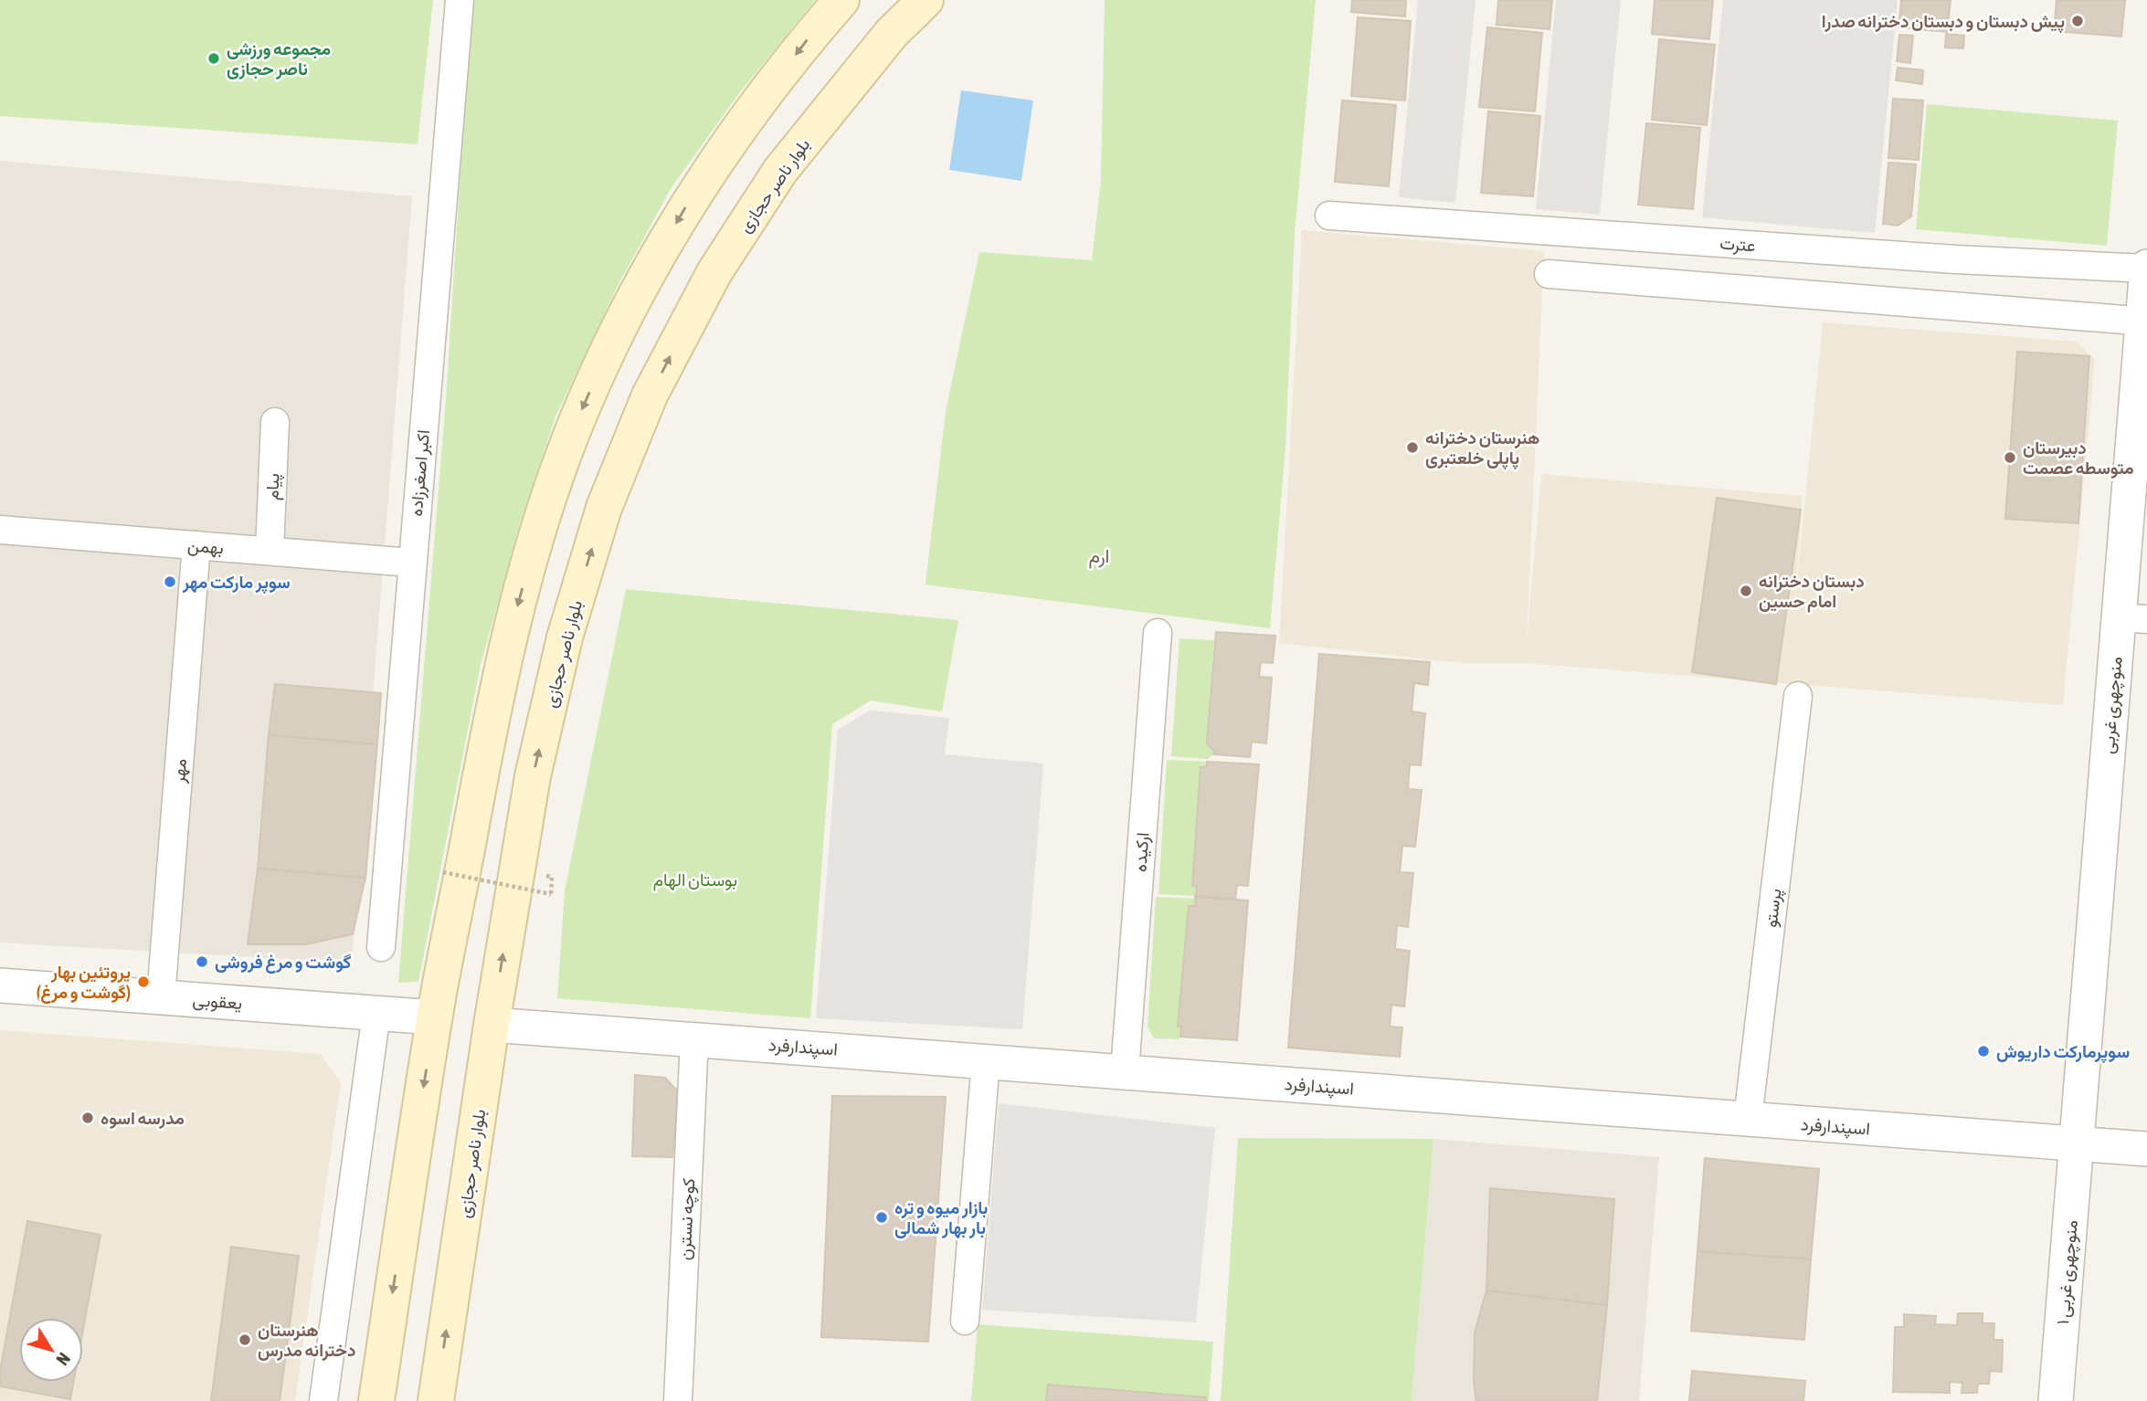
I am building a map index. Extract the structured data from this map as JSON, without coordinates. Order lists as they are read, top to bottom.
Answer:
{
  "streets": {
    "main road": ["بلوار ناصر حجازی"],
    "street": [
      "عترت",
      "اکبر اصغرزاده",
      "پیام",
      "بهمن",
      "منوچهری غربی",
      "مهر",
      "ارکیده",
      "پرستو",
      "یعقوبی",
      "اسپندارفرد",
      "کوچه نسترن",
      "منوچهری غربی ۱"
    ]
  },
  "crossings": [
    ["بلوار ناصر حجازی", "اسپندارفرد"],
    ["عترت", "منوچهری غربی"],
    ["اکبر اصغرزاده", "بهمن"],
    ["پیام", "بهمن"],
    ["بهمن", "مهر"],
    ["منوچهری غربی", "اسپندارفرد"],
    ["منوچهری غربی", "منوچهری غربی ۱"],
    ["مهر", "یعقوبی"],
    ["ارکیده", "اسپندارفرد"],
    ["پرستو", "اسپندارفرد"],
    ["اسپندارفرد", "کوچه نسترن"],
    ["اسپندارفرد", "منوچهری غربی ۱"]
  ],
  "districts": ["ارم"],
  "parks": ["بوستان الهام"],
  "places": [
    "پیش دبستان و دبستان دخترانه صدرا",
    "مجموعه ورزشی ناصر حجازی",
    "هنرستان دخترانه پاپلی خلعتبری",
    "دبیرستان متوسطه عصمت",
    "سوپر مارکت مهر",
    "دبستان دخترانه امام حسین",
    "گوشت و مرغ فروشی",
    "پروتئین بهار (گوشت و مرغ)",
    "سوپرمارکت داریوش",
    "مدرسه اسوه",
    "بازار میوه و تره بار بهار شمالی",
    "هنرستان دخترانه مدرس"
  ],
  "north": "bottom right"
}
